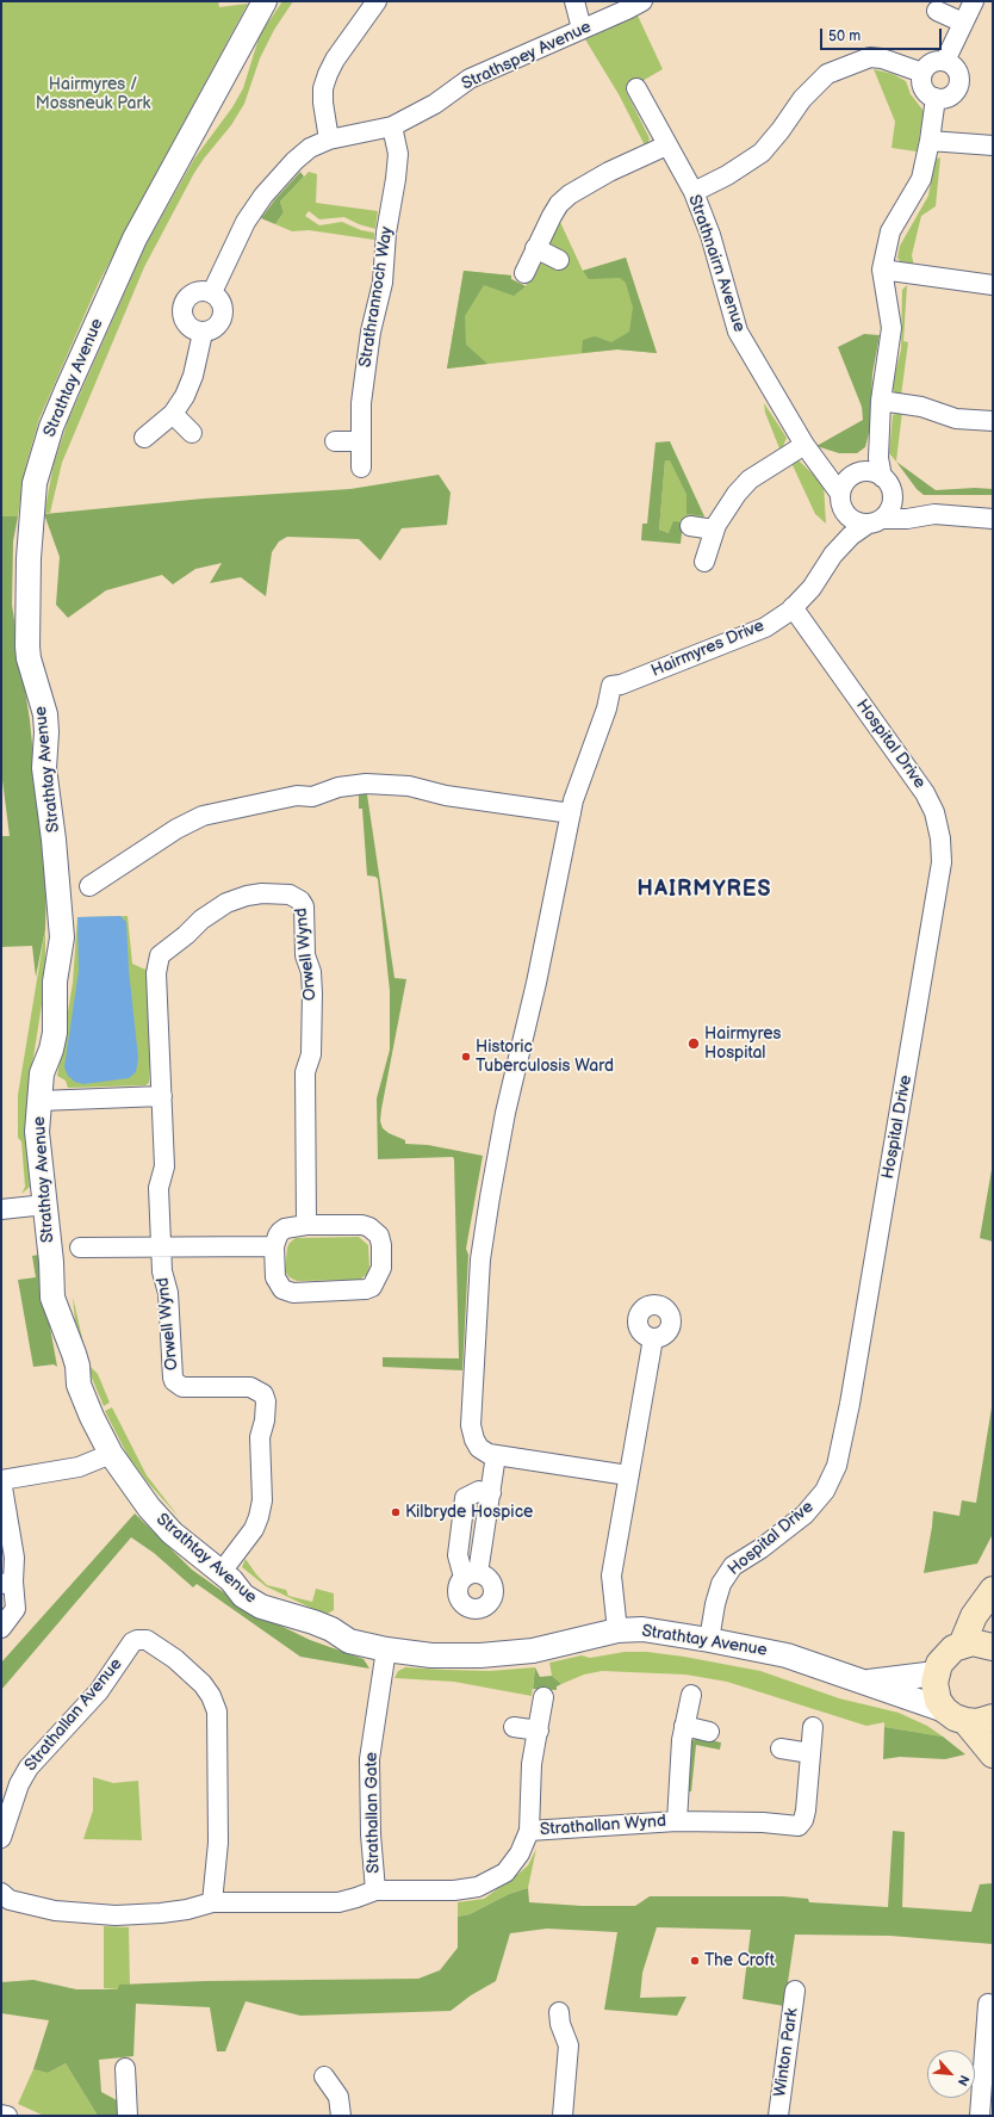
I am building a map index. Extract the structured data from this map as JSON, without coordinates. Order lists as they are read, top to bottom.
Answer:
{
  "streets": {
    "street": [
      "Strathspey Avenue",
      "Strathnairn Avenue",
      "Strathrannoch Way",
      "Strathtay Avenue",
      "Hairmyres Drive",
      "Hospital Drive",
      "Orwell Wynd",
      "Strathallan Avenue",
      "Strathallan Gate",
      "Strathallan Wynd",
      "Winton Park"
    ]
  },
  "crossings": [
    ["Strathspey Avenue", "Strathrannoch Way"],
    ["Strathnairn Avenue", "Hairmyres Drive"],
    ["Strathtay Avenue", "Hospital Drive"],
    ["Strathtay Avenue", "Orwell Wynd"],
    ["Strathtay Avenue", "Strathallan Gate"],
    ["Hairmyres Drive", "Hospital Drive"],
    ["Strathallan Gate", "Strathallan Wynd"]
  ],
  "districts": ["HAIRMYRES"],
  "parks": ["Hairmyres / Mossneuk Park"],
  "places": [
    "Hairmyres Hospital",
    "Historic Tuberculosis Ward",
    "Kilbryde Hospice",
    "The Croft"
  ],
  "scale_bar": "50 m",
  "north": "bottom right"
}
